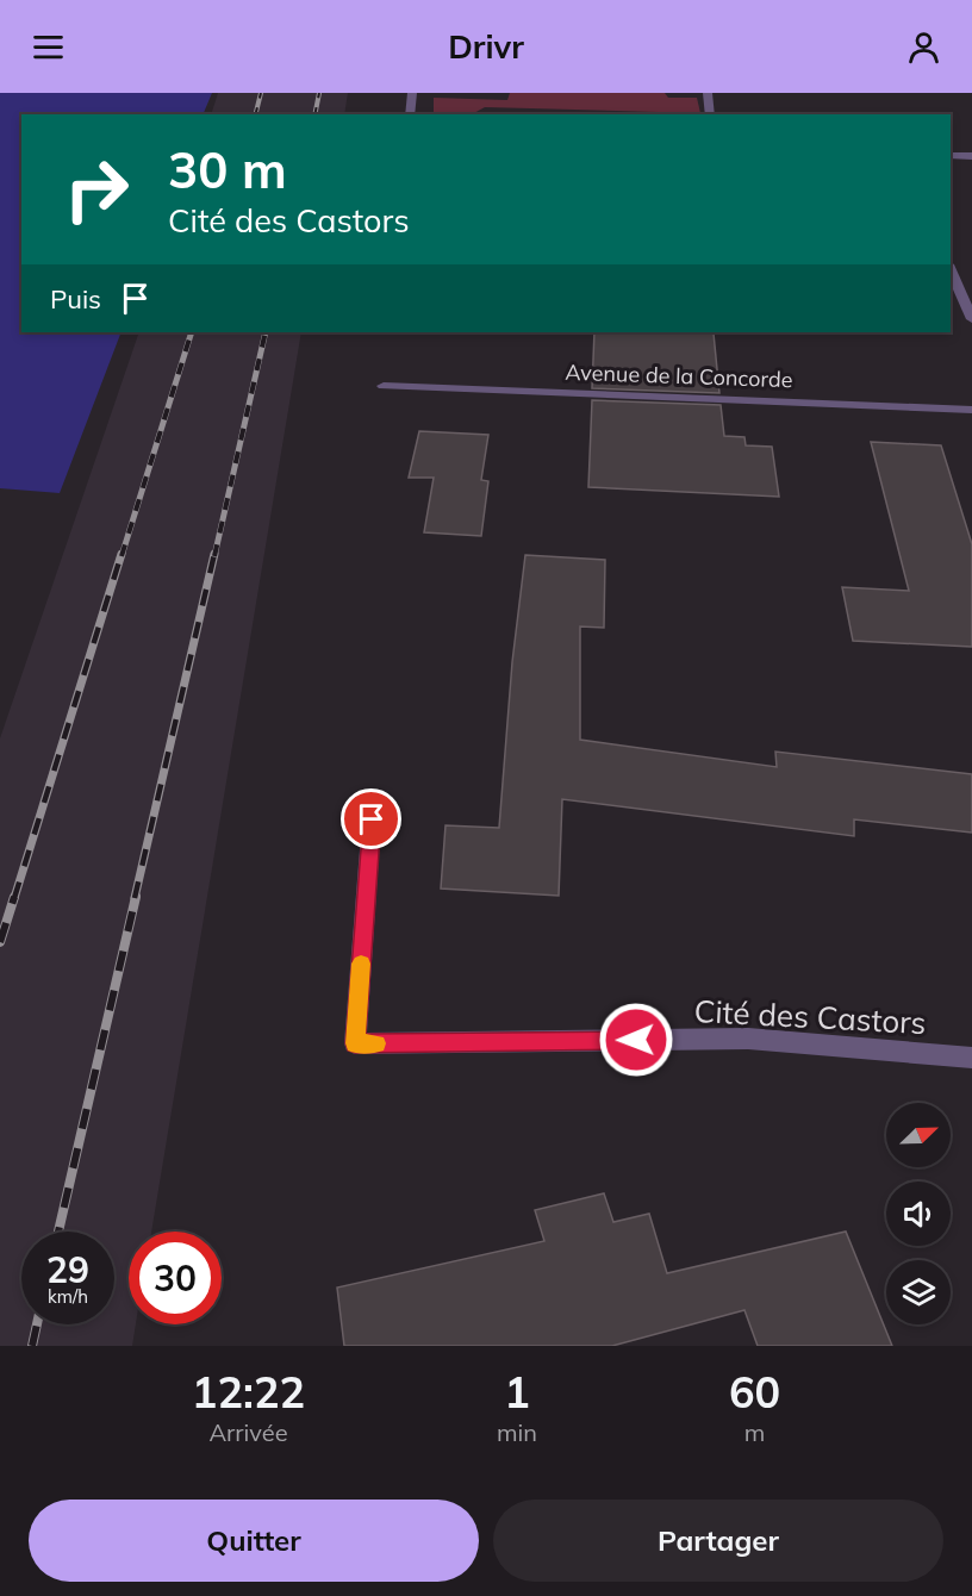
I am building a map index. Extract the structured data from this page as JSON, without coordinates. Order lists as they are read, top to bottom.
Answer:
{
  "streets": {
    "street": ["Avenue de la Concorde", "Cité des Castors"]
  },
  "north": "top right",
  "page": {
    "header": "Drivr",
    "turn": ["30 m", "Cité des Castors"],
    "then": "Puis",
    "speed": "29 km/h",
    "limit": "30",
    "eta": [
      "12:22",
      "Arrivée",
      "1",
      "min",
      "60",
      "m"
    ],
    "buttons": ["Quitter", "Partager"]
  }
}
